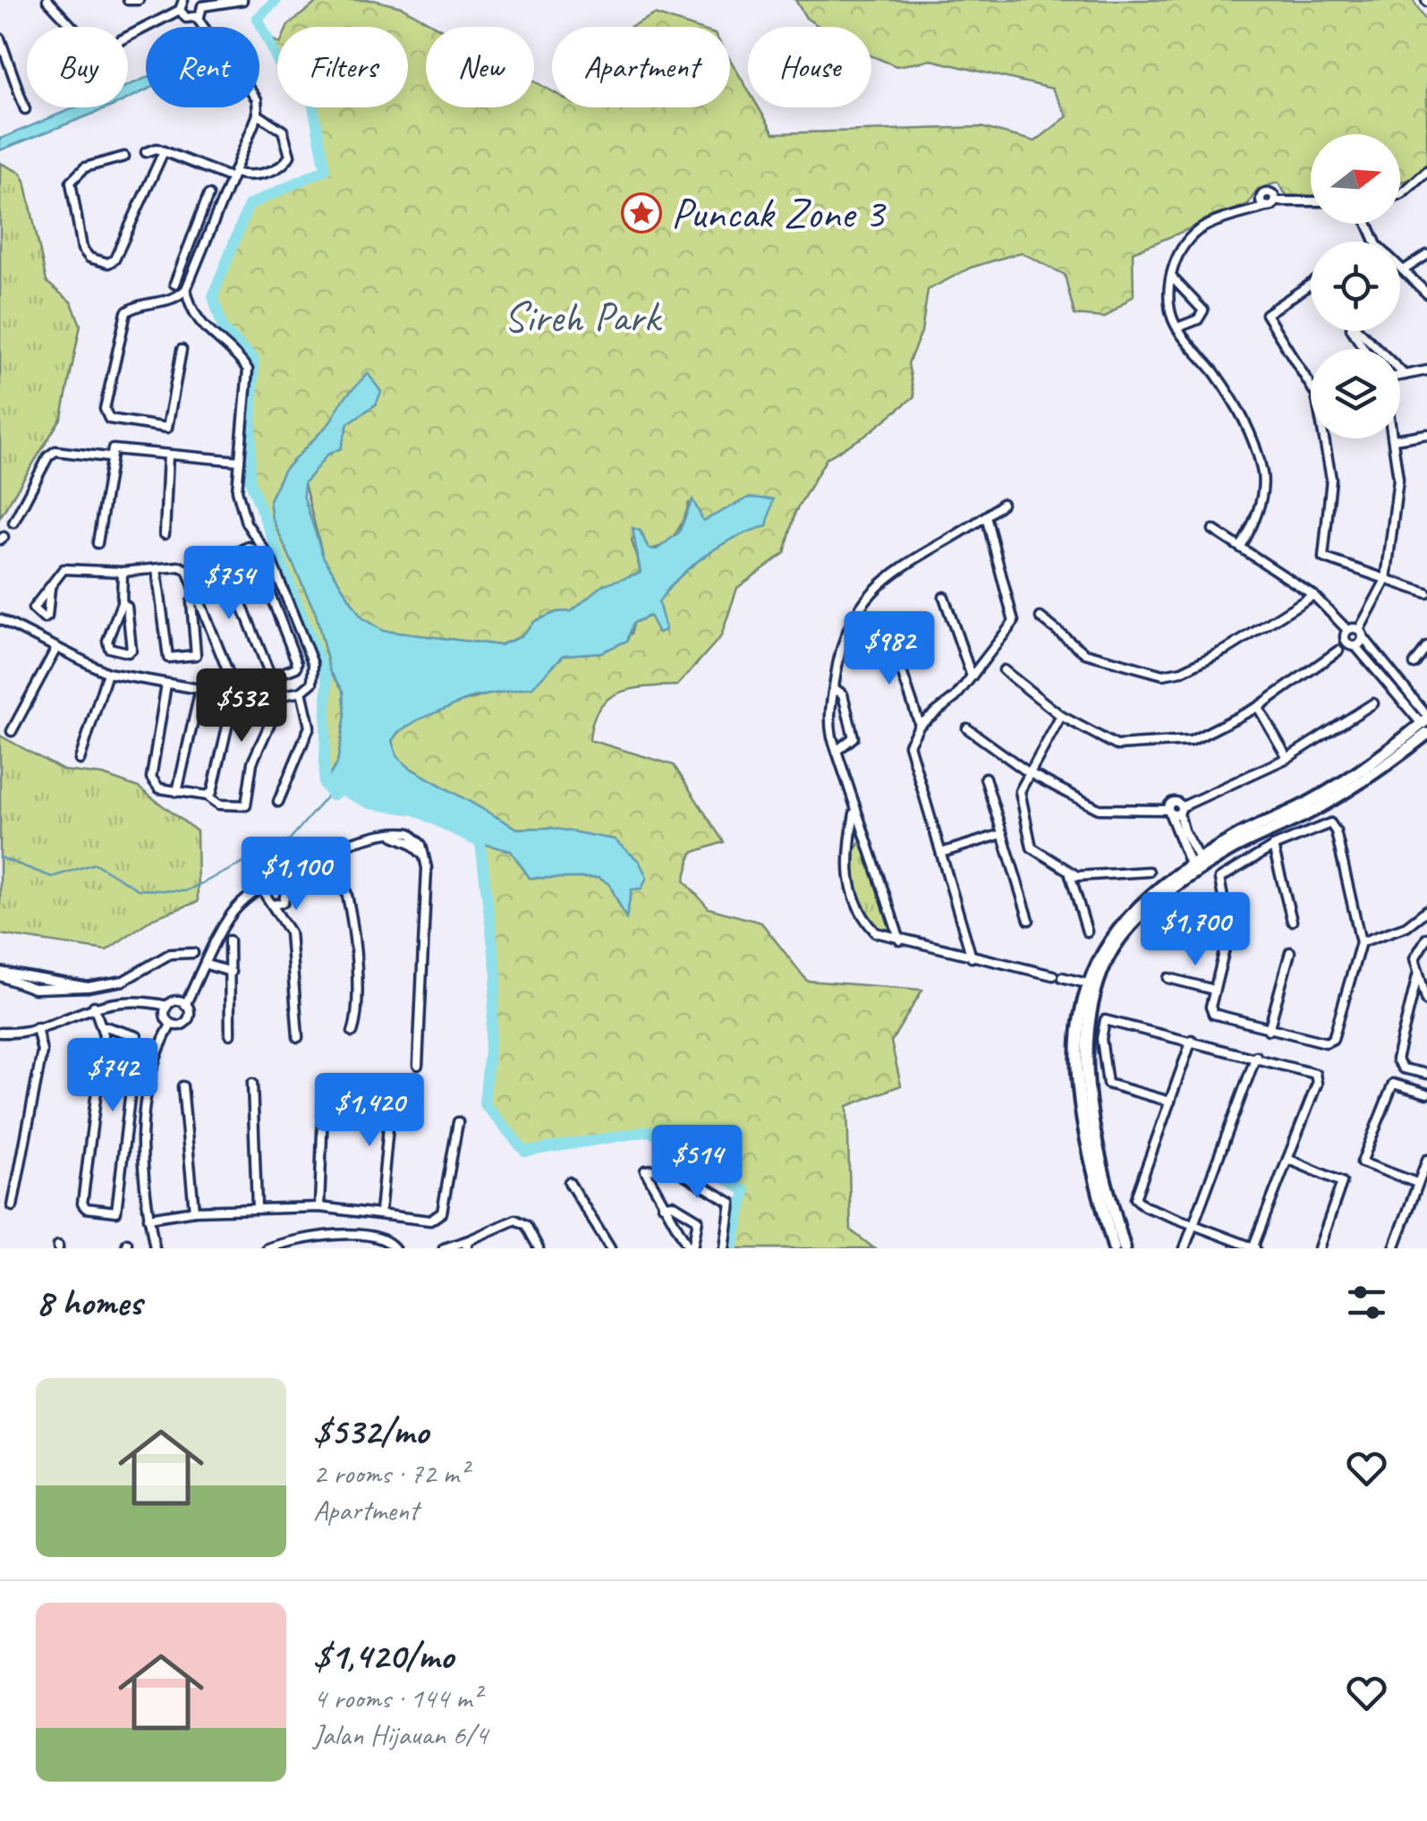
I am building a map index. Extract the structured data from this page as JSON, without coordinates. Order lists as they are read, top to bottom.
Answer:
{
  "parks": ["Sireh Park"],
  "places": {
    "place": ["Puncak Zone 3"]
  },
  "north": "right",
  "page": {
    "chip": [
      "Buy",
      "Rent",
      "Filters",
      "New",
      "Apartment",
      "House"
    ],
    "price": [
      "$754",
      "$982",
      "$532",
      "$1,100",
      "$1,700",
      "$742",
      "$1,420",
      "$514"
    ],
    "heading": "8 homes",
    "list": [
      {
        "name": "$532/mo",
        "note": "2 rooms · 72 m² · Apartment"
      },
      {
        "name": "$1,420/mo",
        "note": "4 rooms · 144 m² · Jalan Hijauan 6/4"
      }
    ]
  }
}
